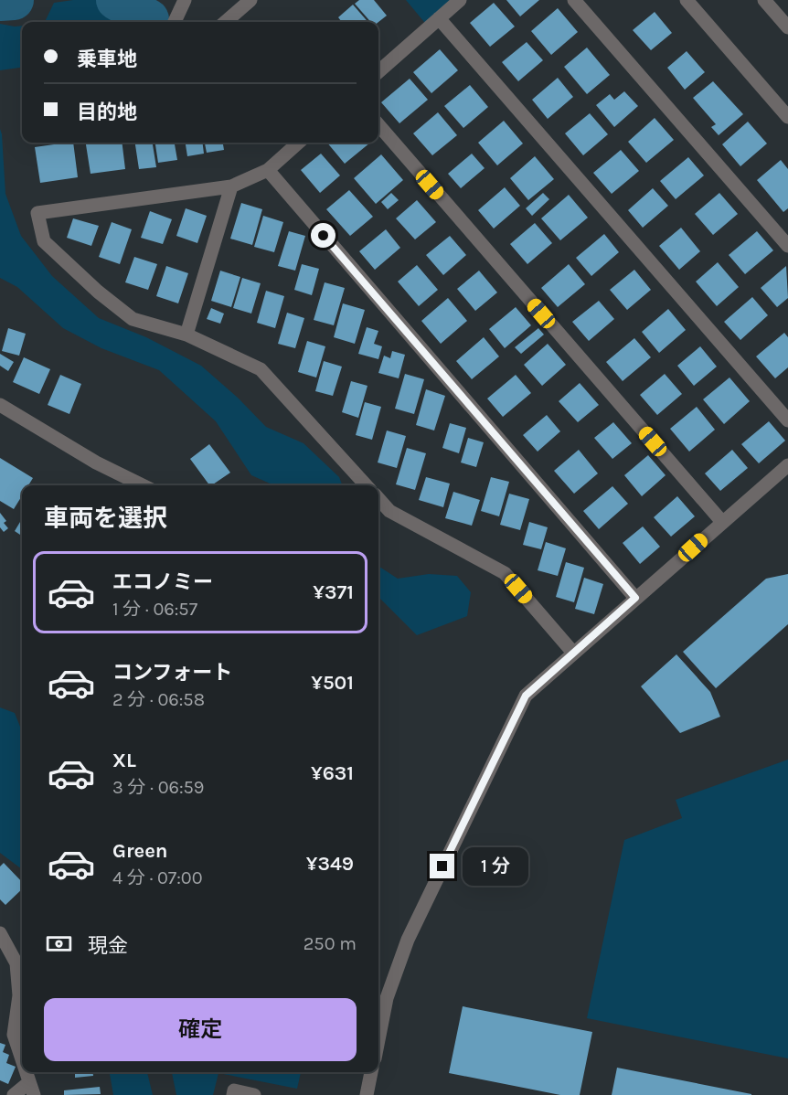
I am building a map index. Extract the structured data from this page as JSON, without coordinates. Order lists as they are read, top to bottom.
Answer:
{
  "page": {
    "banner": ["乗車地", "目的地"],
    "heading": "車両を選択",
    "list": [
      {
        "name": "エコノミー",
        "note": "1 分 · 06:57",
        "value": "¥371"
      },
      {
        "name": "コンフォート",
        "note": "2 分 · 06:58",
        "value": "¥501"
      },
      {
        "name": "XL",
        "note": "3 分 · 06:59",
        "value": "¥631"
      },
      {
        "name": "Green",
        "note": "4 分 · 07:00",
        "value": "¥349"
      }
    ],
    "bubble": "1 分",
    "pay": ["現金", "250 m"],
    "buttons": "確定"
  }
}
